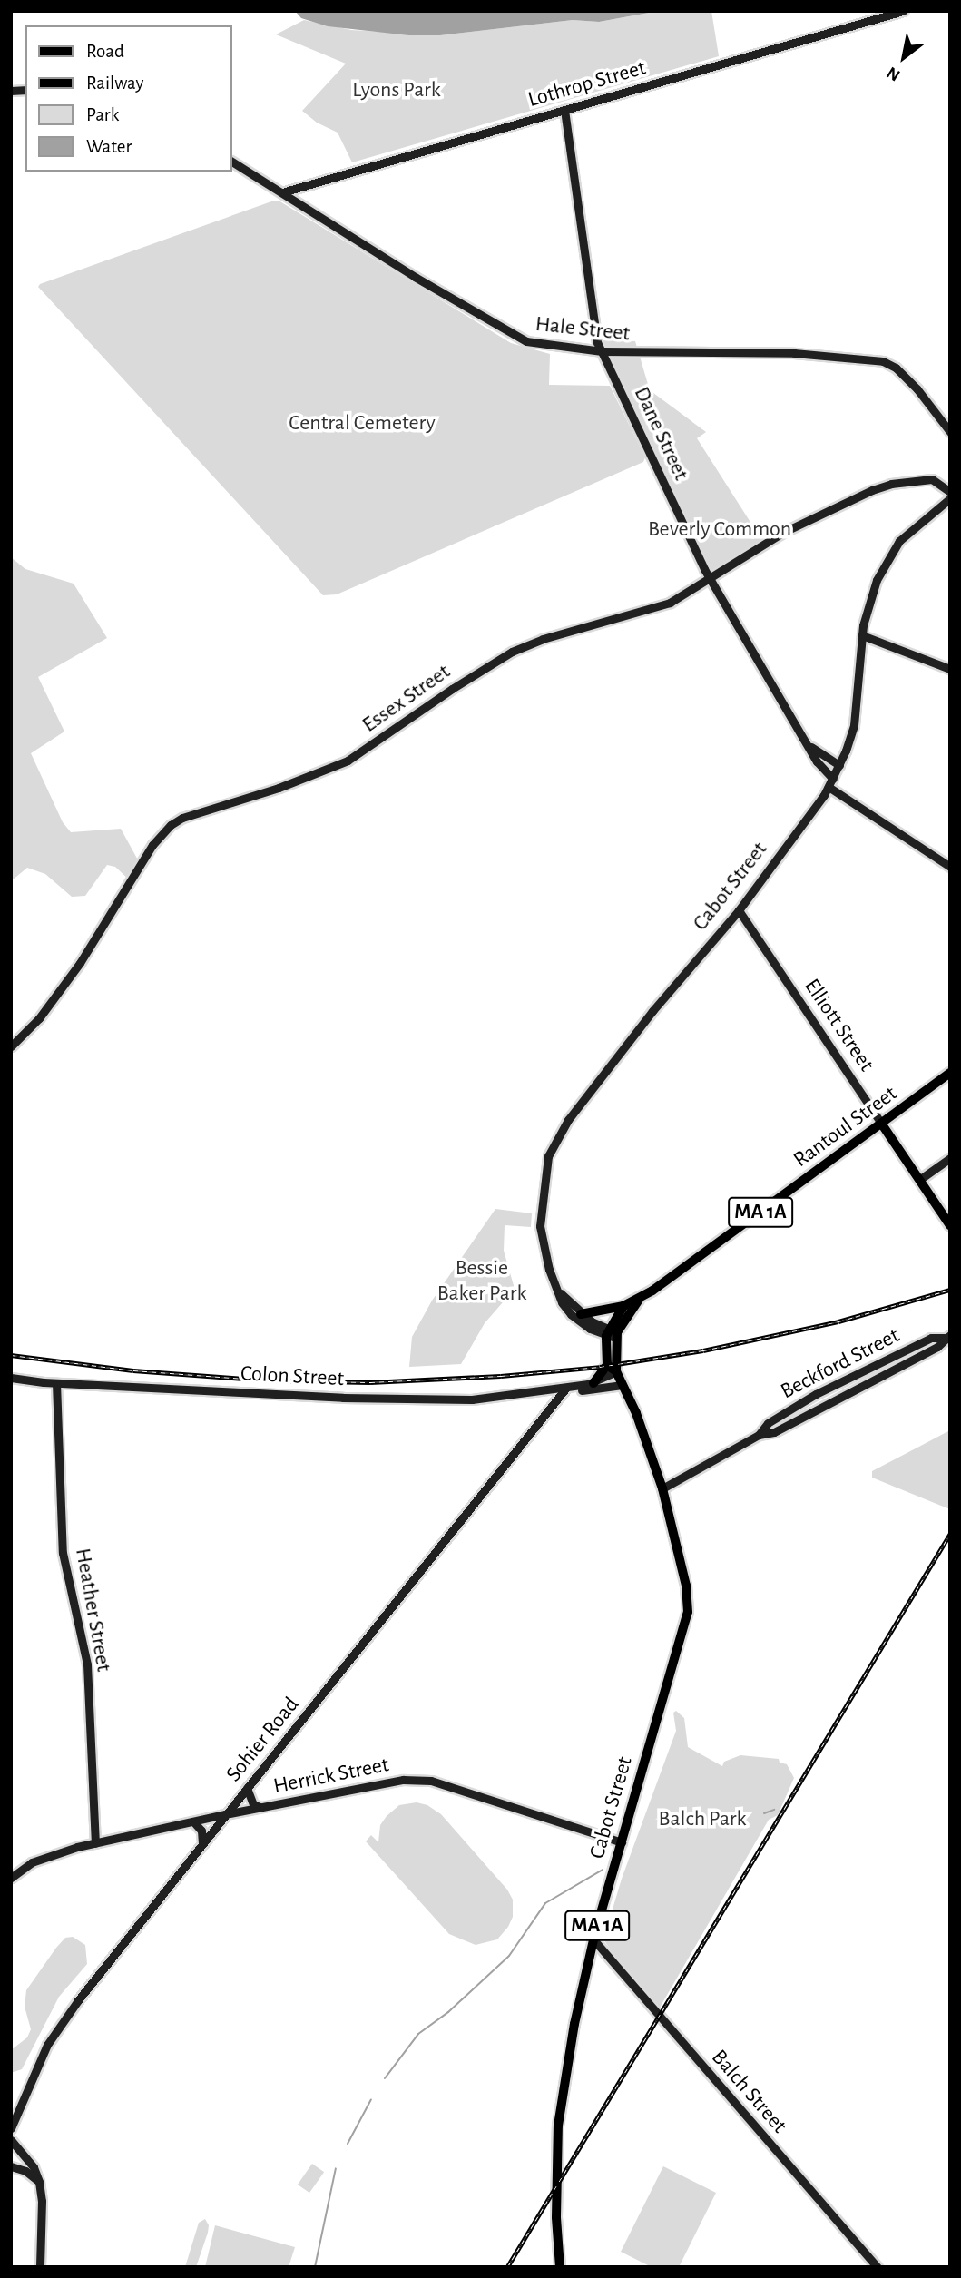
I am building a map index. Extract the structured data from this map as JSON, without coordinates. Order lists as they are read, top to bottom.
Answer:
{
  "streets": {
    "highway": ["Cabot Street", "Rantoul Street", "MA 1A"],
    "main road": [
      "Lothrop Street",
      "Hale Street",
      "Dane Street",
      "Essex Street",
      "Elliott Street",
      "Beckford Street",
      "Colon Street",
      "Heather Street",
      "Sohier Road",
      "Herrick Street",
      "Balch Street"
    ]
  },
  "crossings": [
    ["Lothrop Street", "Hale Street"],
    ["Lothrop Street", "Dane Street"],
    ["Hale Street", "Dane Street"],
    ["Dane Street", "Essex Street"],
    ["Dane Street", "Cabot Street"],
    ["Cabot Street", "Elliott Street"],
    ["Cabot Street", "Rantoul Street"],
    ["Cabot Street", "Beckford Street"],
    ["Cabot Street", "Colon Street"],
    ["Cabot Street", "Herrick Street"],
    ["Cabot Street", "Balch Street"],
    ["Elliott Street", "Rantoul Street"],
    ["Colon Street", "Heather Street"],
    ["Colon Street", "Sohier Road"],
    ["Heather Street", "Herrick Street"],
    ["Sohier Road", "Herrick Street"]
  ],
  "parks": [
    "Lyons Park",
    "Central Cemetery",
    "Beverly Common",
    "Bessie Baker Park",
    "Balch Park"
  ],
  "legend": [
    "Road",
    "Railway",
    "Park",
    "Water"
  ],
  "north": "bottom left"
}
